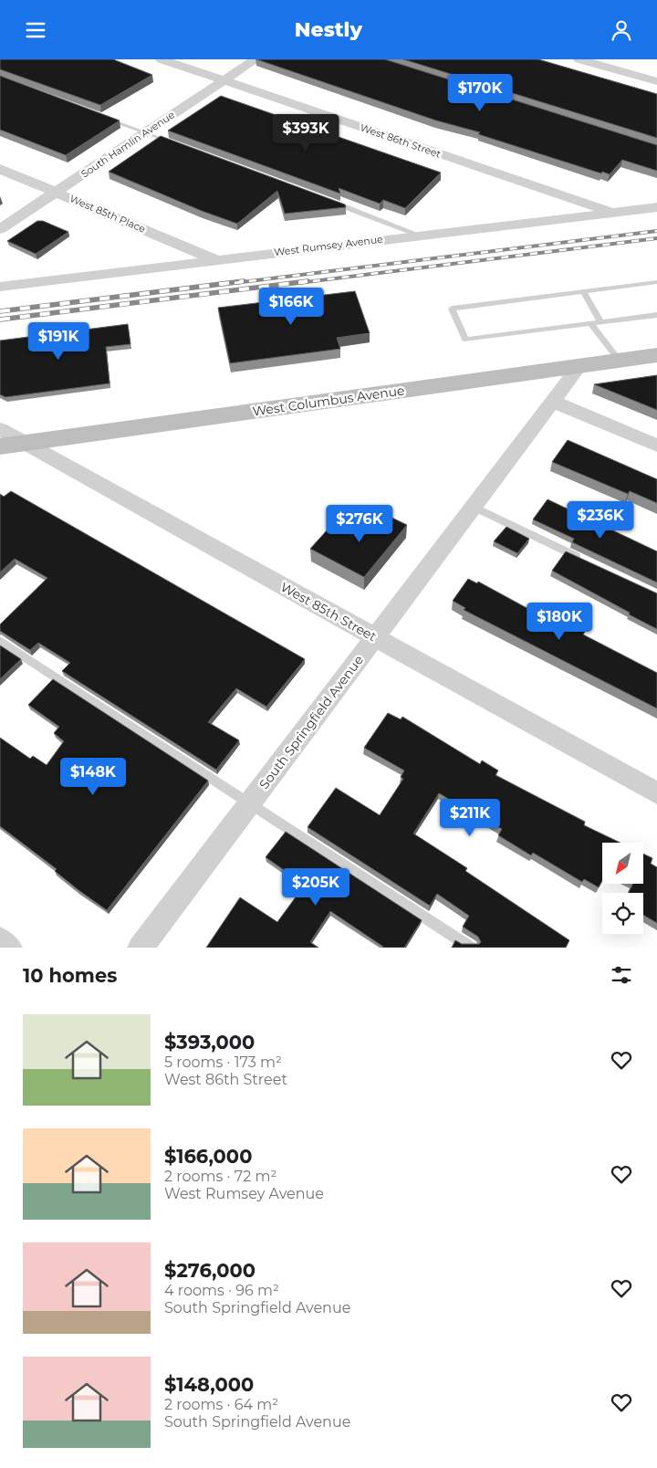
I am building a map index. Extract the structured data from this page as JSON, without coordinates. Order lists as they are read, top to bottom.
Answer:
{
  "streets": {
    "main road": ["West Columbus Avenue"],
    "street": [
      "West 86th Street",
      "South Hamlin Avenue",
      "West 85th Place",
      "West Rumsey Avenue",
      "West 85th Street",
      "South Springfield Avenue"
    ]
  },
  "crossings": [
    ["West 86th Street", "South Hamlin Avenue"],
    ["West 86th Street", "West Rumsey Avenue"],
    ["South Hamlin Avenue", "West 85th Place"],
    ["West 85th Place", "West Rumsey Avenue"],
    ["West Columbus Avenue", "West 85th Street"],
    ["West Columbus Avenue", "South Springfield Avenue"],
    ["West 85th Street", "South Springfield Avenue"]
  ],
  "north": "bottom left",
  "page": {
    "header": "Nestly",
    "price": [
      "$170K",
      "$393K",
      "$166K",
      "$191K",
      "$236K",
      "$276K",
      "$180K",
      "$148K",
      "$211K",
      "$205K"
    ],
    "heading": "10 homes",
    "list": [
      {
        "name": "$393,000",
        "note": "5 rooms · 173 m² · West 86th Street"
      },
      {
        "name": "$166,000",
        "note": "2 rooms · 72 m² · West Rumsey Avenue"
      },
      {
        "name": "$276,000",
        "note": "4 rooms · 96 m² · South Springfield Avenue"
      },
      {
        "name": "$148,000",
        "note": "2 rooms · 64 m² · South Springfield Avenue"
      }
    ]
  }
}
